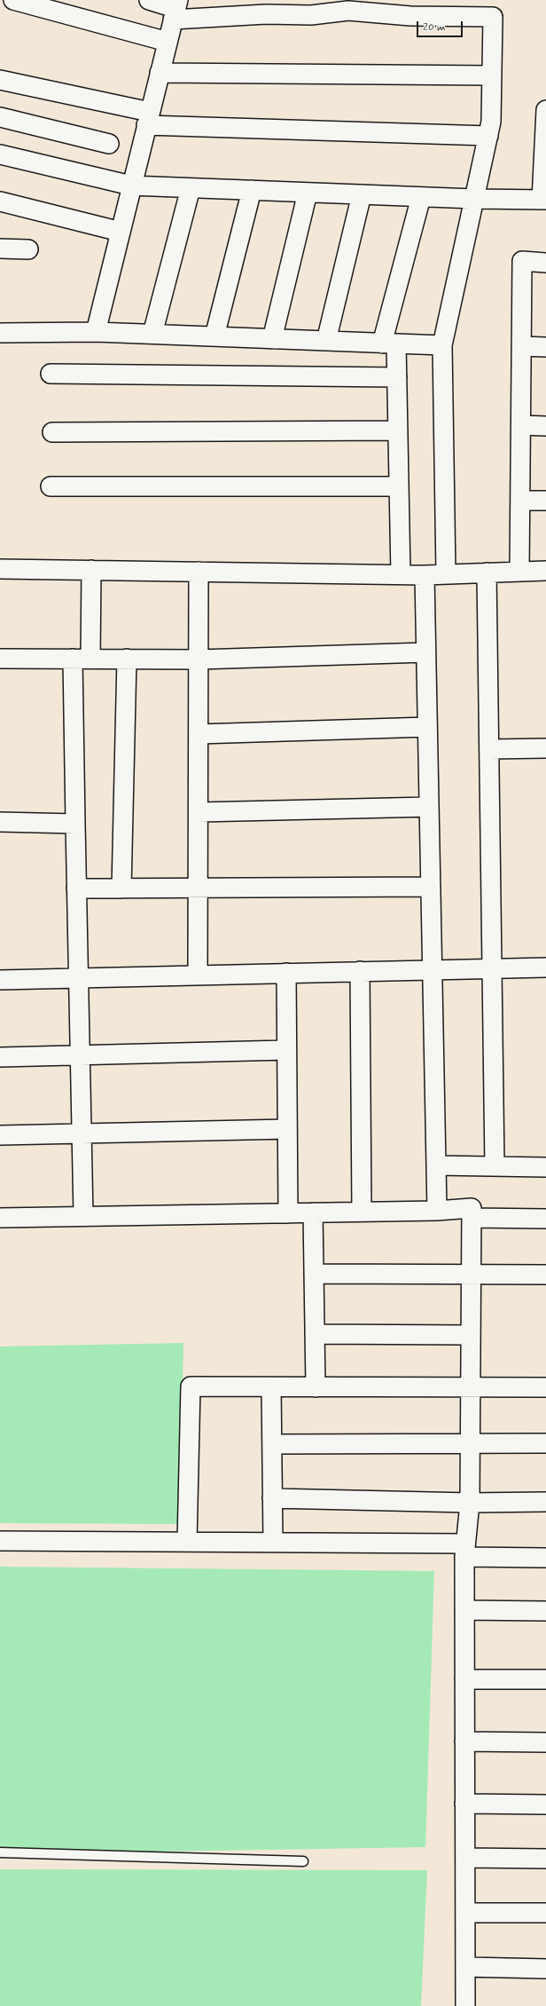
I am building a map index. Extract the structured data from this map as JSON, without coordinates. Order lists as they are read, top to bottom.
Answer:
{
  "scale_bar": "20 m"
}
